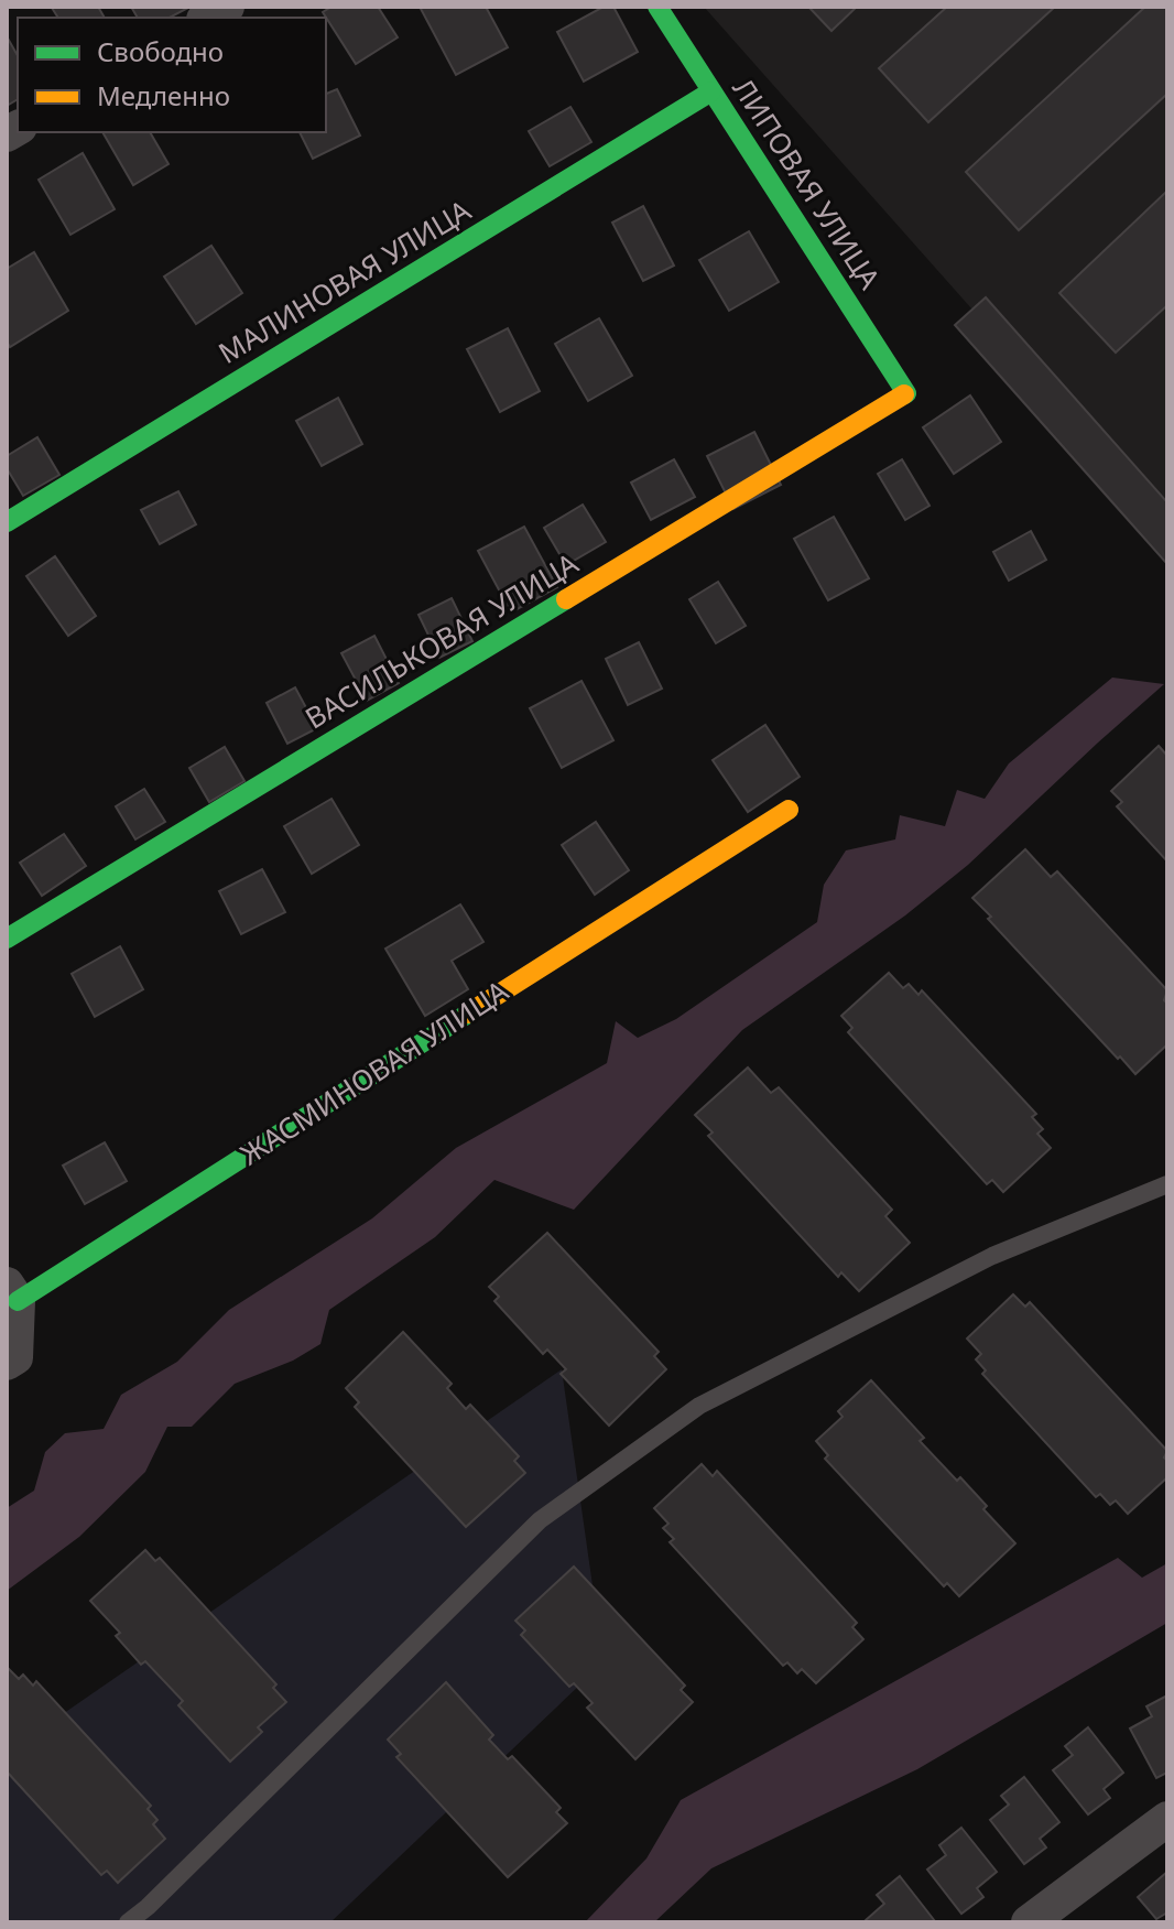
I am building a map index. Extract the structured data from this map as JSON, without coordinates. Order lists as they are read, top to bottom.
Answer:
{
  "streets": {
    "street": [
      "ЛИПОВАЯ УЛИЦА",
      "МАЛИНОВАЯ УЛИЦА",
      "ВАСИЛЬКОВАЯ УЛИЦА",
      "ЖАСМИНОВАЯ УЛИЦА"
    ]
  },
  "crossings": [
    ["ЛИПОВАЯ УЛИЦА", "МАЛИНОВАЯ УЛИЦА"],
    ["ЛИПОВАЯ УЛИЦА", "ВАСИЛЬКОВАЯ УЛИЦА"]
  ],
  "legend": ["Свободно", "Медленно"]
}
